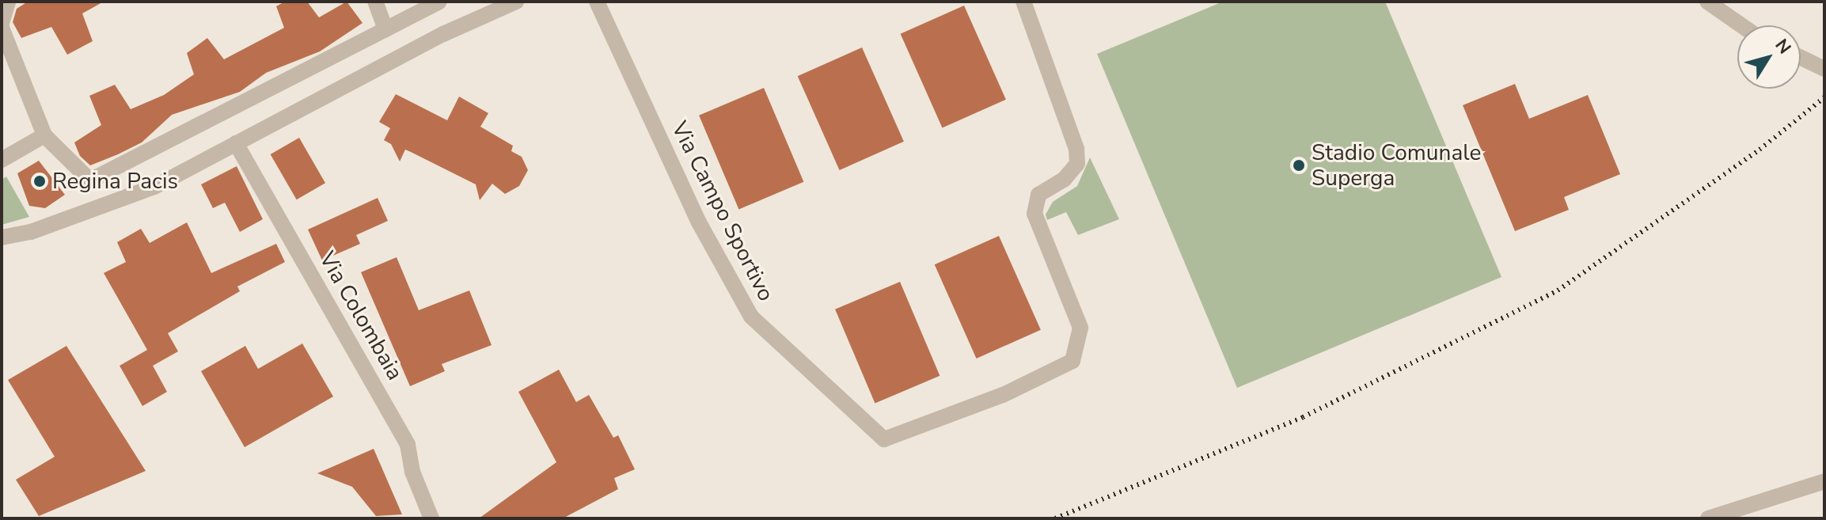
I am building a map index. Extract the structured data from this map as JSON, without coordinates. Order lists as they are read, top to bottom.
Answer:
{
  "streets": {
    "street": ["Via Campo Sportivo", "Via Colombaia"]
  },
  "places": ["Stadio Comunale Superga", "Regina Pacis"],
  "north": "top right"
}
